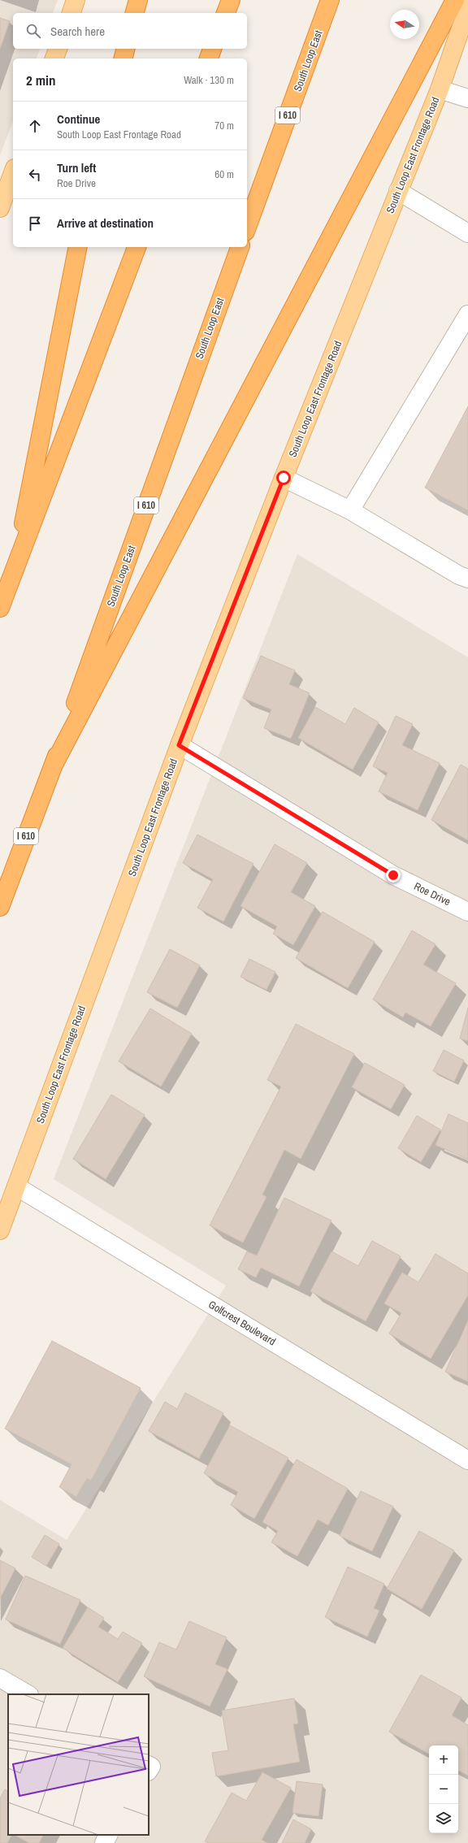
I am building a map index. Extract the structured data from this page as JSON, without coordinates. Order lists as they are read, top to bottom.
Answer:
{
  "streets": {
    "highway": ["South Loop East", "I 610"],
    "main road": ["South Loop East Frontage Road"],
    "street": ["Roe Drive", "Golfcrest Boulevard"]
  },
  "crossings": [
    ["South Loop East Frontage Road", "Roe Drive"],
    ["South Loop East Frontage Road", "Golfcrest Boulevard"]
  ],
  "north": "left",
  "page": {
    "search": "Search here",
    "heading": ["2 min", "Walk · 130 m"],
    "list": [
      ["Continue", "South Loop East Frontage Road", "70 m"],
      ["Turn left", "Roe Drive", "60 m"],
      "Arrive at destination"
    ],
    "map_buttons": ["+", "−"]
  }
}
